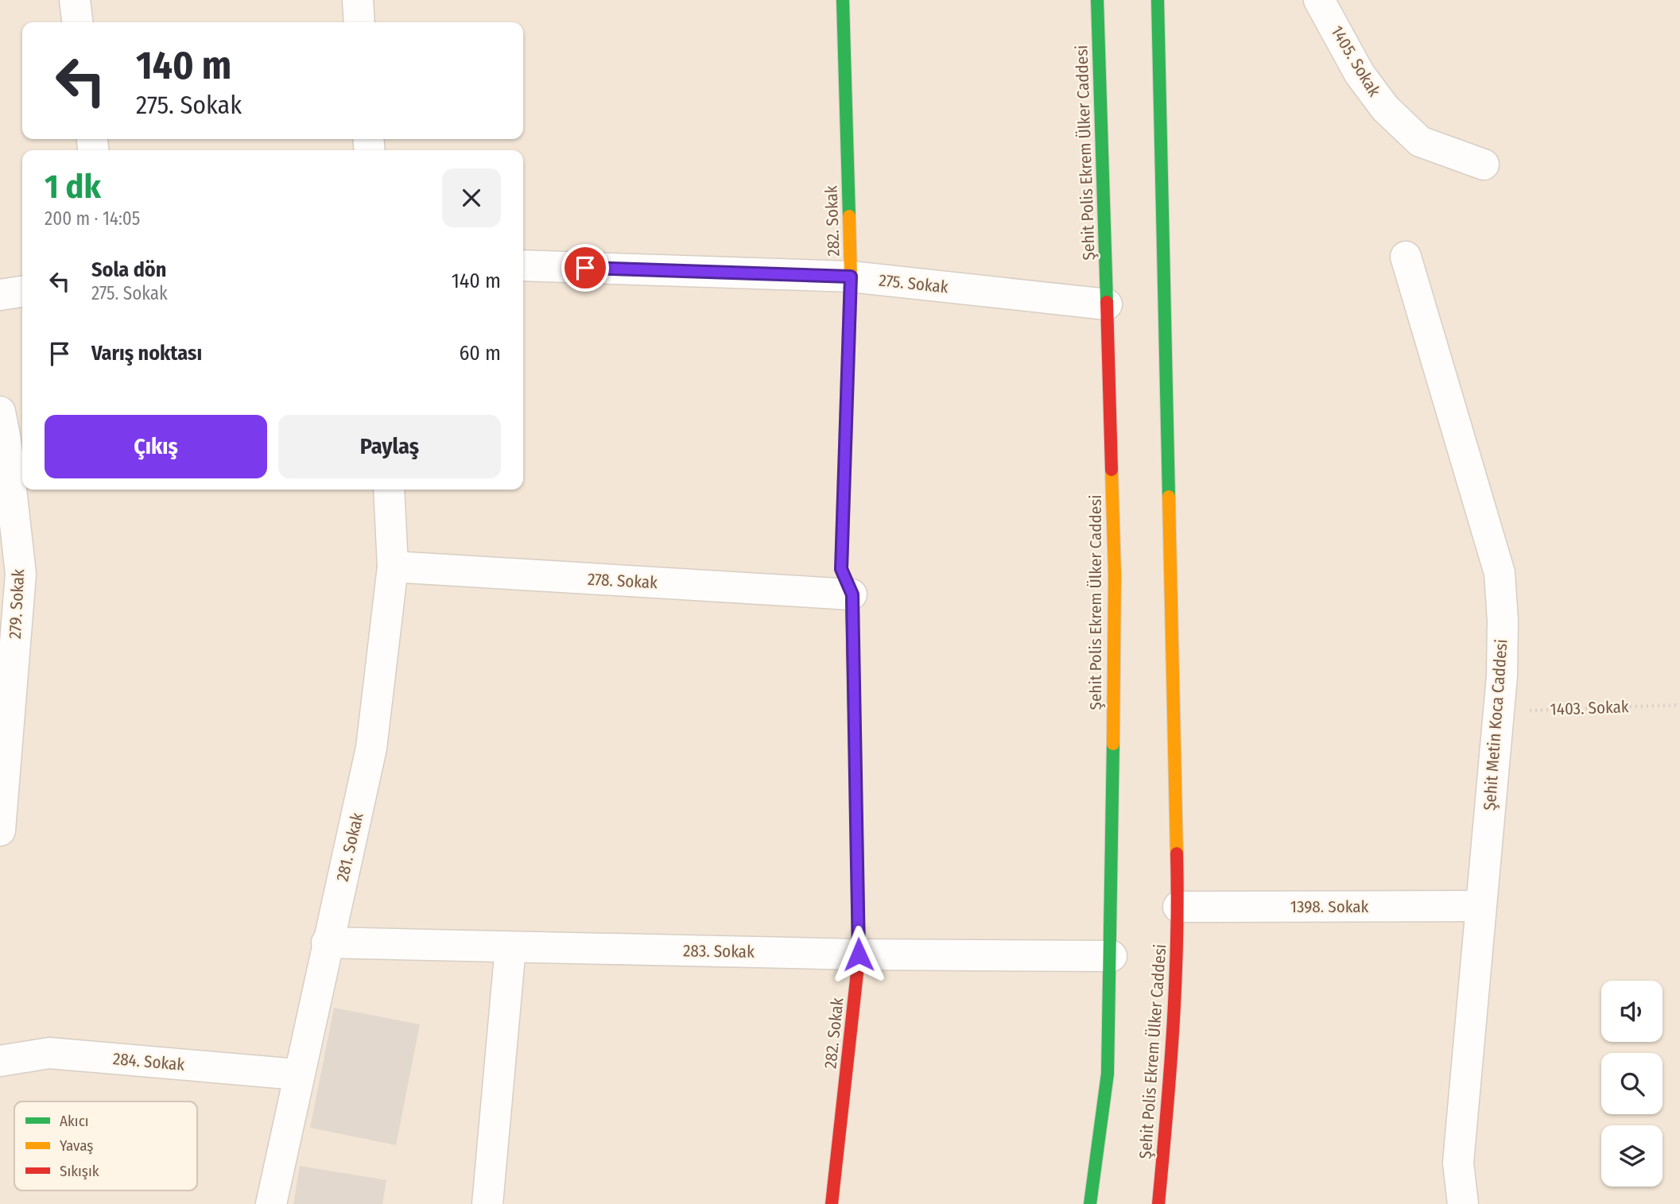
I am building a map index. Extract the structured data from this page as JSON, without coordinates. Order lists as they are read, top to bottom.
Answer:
{
  "streets": {
    "main road": ["Şehit Polis Ekrem Ülker Caddesi", "282. Sokak"],
    "street": [
      "1405. Sokak",
      "275. Sokak",
      "278. Sokak",
      "279. Sokak",
      "Şehit Metin Koca Caddesi",
      "281. Sokak",
      "1398. Sokak",
      "283. Sokak",
      "284. Sokak"
    ],
    "path": ["1403. Sokak"]
  },
  "crossings": [
    ["Şehit Polis Ekrem Ülker Caddesi", "275. Sokak"],
    ["Şehit Polis Ekrem Ülker Caddesi", "1398. Sokak"],
    ["Şehit Polis Ekrem Ülker Caddesi", "283. Sokak"],
    ["282. Sokak", "275. Sokak"],
    ["282. Sokak", "278. Sokak"],
    ["282. Sokak", "283. Sokak"],
    ["278. Sokak", "281. Sokak"],
    ["1403. Sokak", "Şehit Metin Koca Caddesi"],
    ["Şehit Metin Koca Caddesi", "1398. Sokak"],
    ["281. Sokak", "283. Sokak"],
    ["281. Sokak", "284. Sokak"]
  ],
  "legend": ["Akıcı", "Yavaş", "Sıkışık"],
  "page": {
    "turn": ["140 m", "275. Sokak"],
    "heading": ["1 dk", "200 m · 14:05"],
    "list": [
      {
        "name": "Sola dön",
        "note": "275. Sokak",
        "value": "140 m"
      },
      {
        "name": "Varış noktası",
        "value": "60 m"
      }
    ],
    "buttons": ["Çıkış", "Paylaş"]
  }
}
